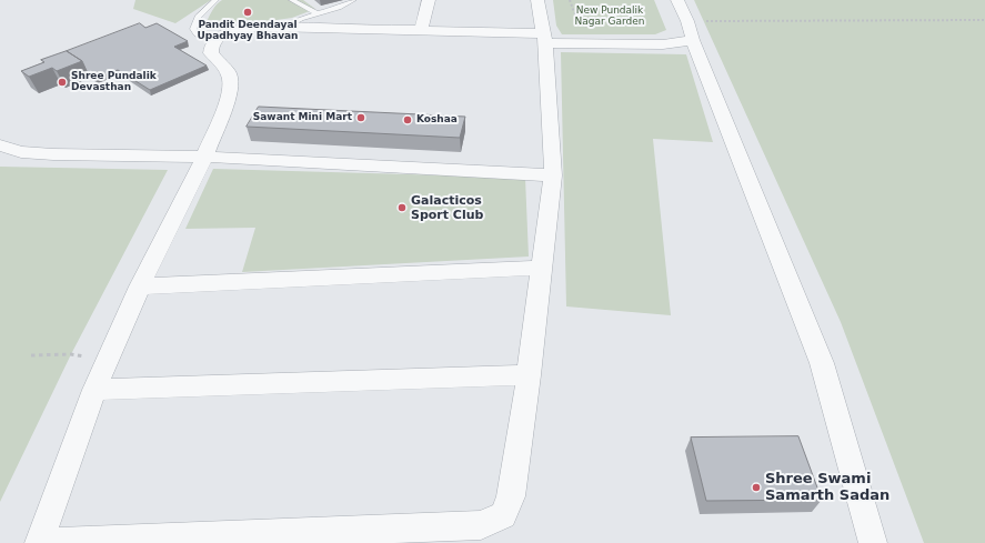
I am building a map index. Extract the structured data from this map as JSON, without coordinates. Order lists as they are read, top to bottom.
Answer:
{
  "parks": ["New Pundalik Nagar Garden"],
  "places": [
    "Pandit Deendayal Upadhyay Bhavan",
    "Shree Pundalik Devasthan",
    "Sawant Mini Mart",
    "Koshaa",
    "Galacticos Sport Club",
    "Shree Swami Samarth Sadan"
  ]
}
